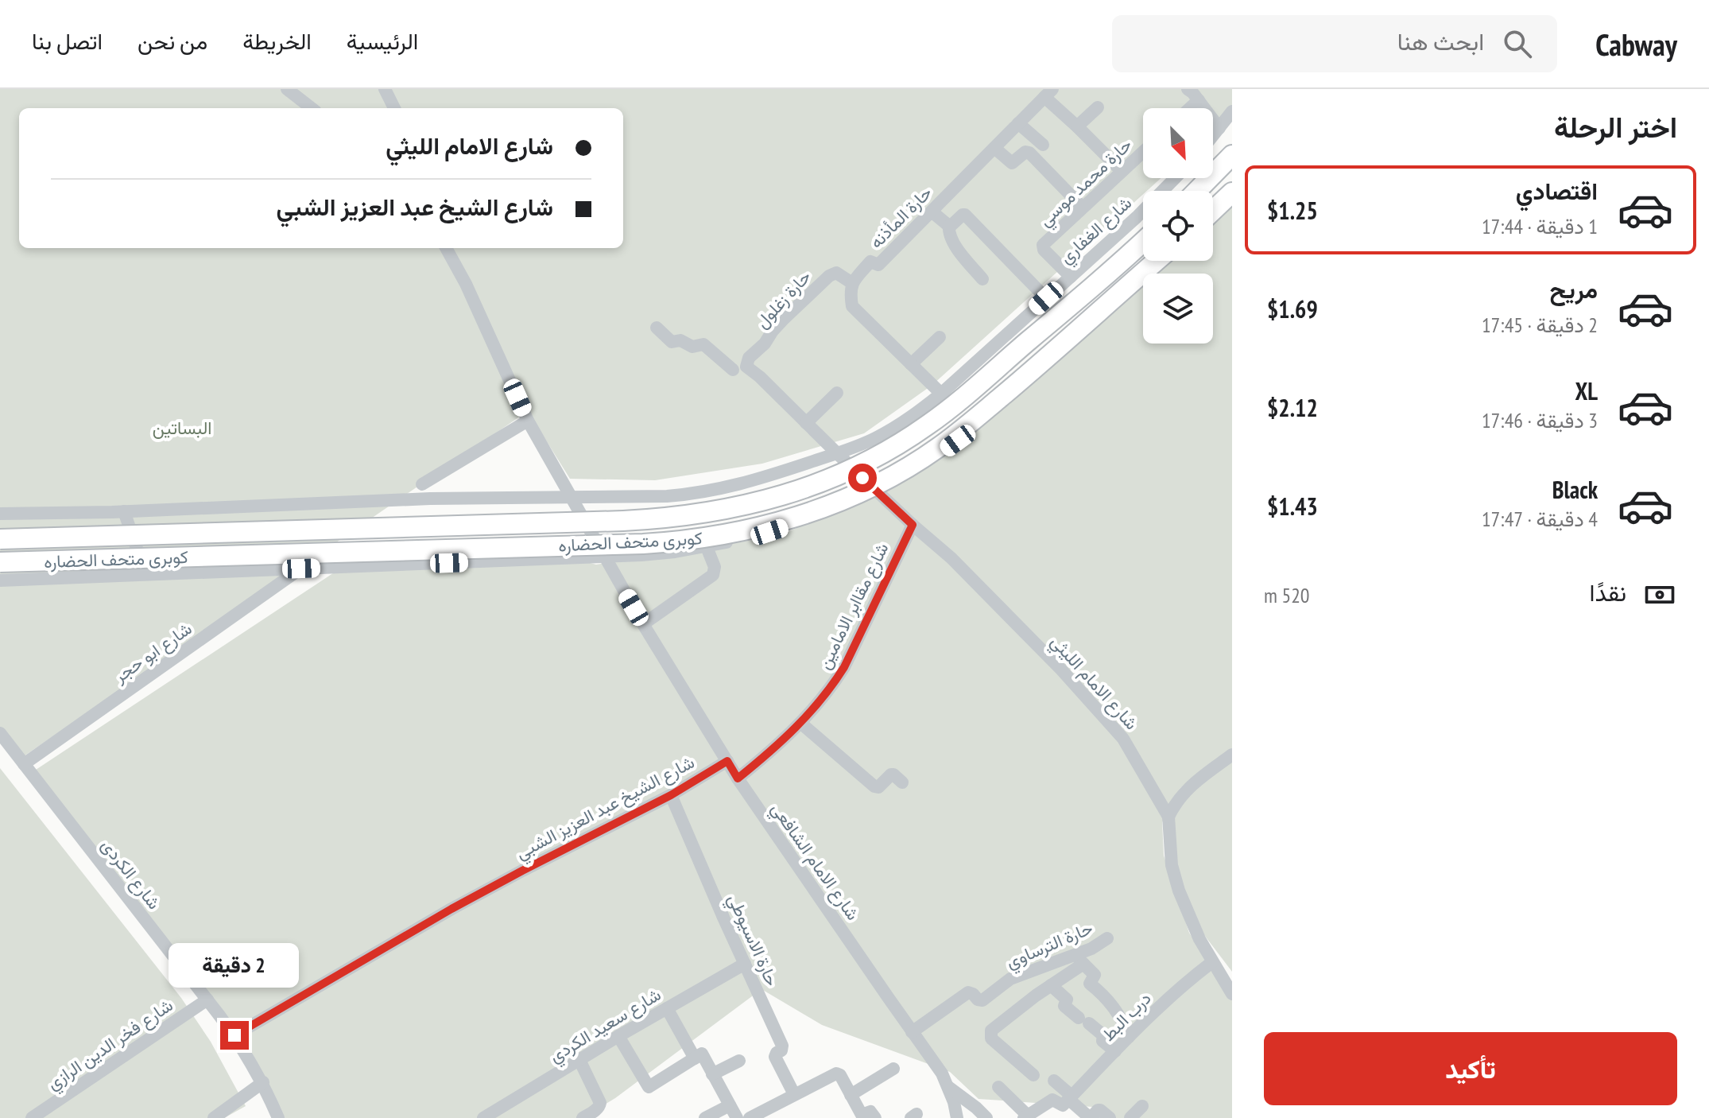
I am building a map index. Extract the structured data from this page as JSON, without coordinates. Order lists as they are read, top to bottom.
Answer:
{
  "streets": {
    "highway": ["كوبرى متحف الحضاره"],
    "street": [
      "حارة محمد موسي",
      "حارة المأذنه",
      "شارع الغفاري",
      "حارة زغلول",
      "شارع مقاابر الامامين",
      "شارع ابو حجر",
      "شارع الامام الليثي",
      "شارع الشيخ عبد العزيز الشبي",
      "شارع الامام الشافعي",
      "شارع الكردى",
      "حارة الاسيوطي",
      "حارة الترساوي",
      "درب البط",
      "شارع سعيد الكردي",
      "شارع فخر الدين الرازي"
    ]
  },
  "crossings": [
    ["حارة محمد موسي", "شارع الغفاري"],
    ["حارة المأذنه", "حارة زغلول"],
    ["شارع الغفاري", "شارع الامام الليثي"],
    ["شارع الغفاري", "شارع الامام الشافعي"],
    ["شارع مقاابر الامامين", "شارع الامام الليثي"],
    ["شارع مقاابر الامامين", "شارع الامام الشافعي"],
    ["شارع ابو حجر", "شارع الكردى"],
    ["شارع الامام الليثي", "درب البط"],
    ["شارع الشيخ عبد العزيز الشبي", "شارع الامام الشافعي"],
    ["شارع الشيخ عبد العزيز الشبي", "شارع الكردى"],
    ["شارع الشيخ عبد العزيز الشبي", "حارة الاسيوطي"],
    ["شارع الامام الشافعي", "حارة الترساوي"],
    ["شارع الكردى", "شارع فخر الدين الرازي"],
    ["حارة الاسيوطي", "شارع سعيد الكردي"]
  ],
  "parks": ["البساتين"],
  "north": "bottom right",
  "page": {
    "header": "Cabway",
    "search": "ابحث هنا",
    "nav": [
      "الرئيسية",
      "الخريطة",
      "من نحن",
      "اتصل بنا"
    ],
    "heading": "اختر الرحلة",
    "banner": ["شارع الامام الليثي", "شارع الشيخ عبد العزيز الشبي"],
    "list": [
      {
        "name": "اقتصادي",
        "note": "1 دقيقة · 17:44",
        "value": "$1.25"
      },
      {
        "name": "مريح",
        "note": "2 دقيقة · 17:45",
        "value": "$1.69"
      },
      {
        "name": "XL",
        "note": "3 دقيقة · 17:46",
        "value": "$2.12"
      },
      {
        "name": "Black",
        "note": "4 دقيقة · 17:47",
        "value": "$1.43"
      }
    ],
    "pay": ["نقدًا", "520 m"],
    "bubble": "2 دقيقة",
    "buttons": "تأكيد"
  }
}
